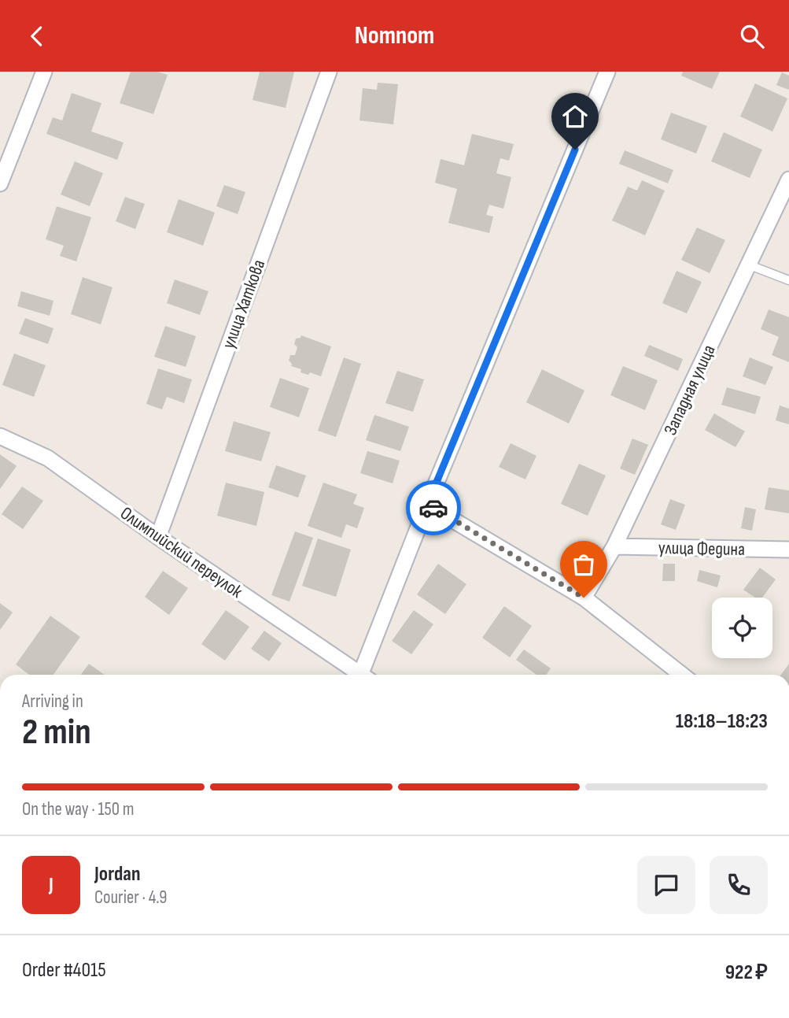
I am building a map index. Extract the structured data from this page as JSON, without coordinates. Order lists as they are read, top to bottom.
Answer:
{
  "streets": {
    "street": [
      "улица Хаткова",
      "Западная улица",
      "улица Федина",
      "Олимпийский переулок"
    ]
  },
  "crossings": [
    ["улица Хаткова", "Олимпийский переулок"],
    ["Западная улица", "улица Федина"]
  ],
  "page": {
    "header": "Nomnom",
    "heading": ["2 min", "Arriving in", "18:18–18:23"],
    "panel": [
      "Jordan",
      "Courier · 4.9",
      "Order #4015",
      "922 ₽"
    ],
    "bar": "On the way · 150 m",
    "round": "J"
  }
}
